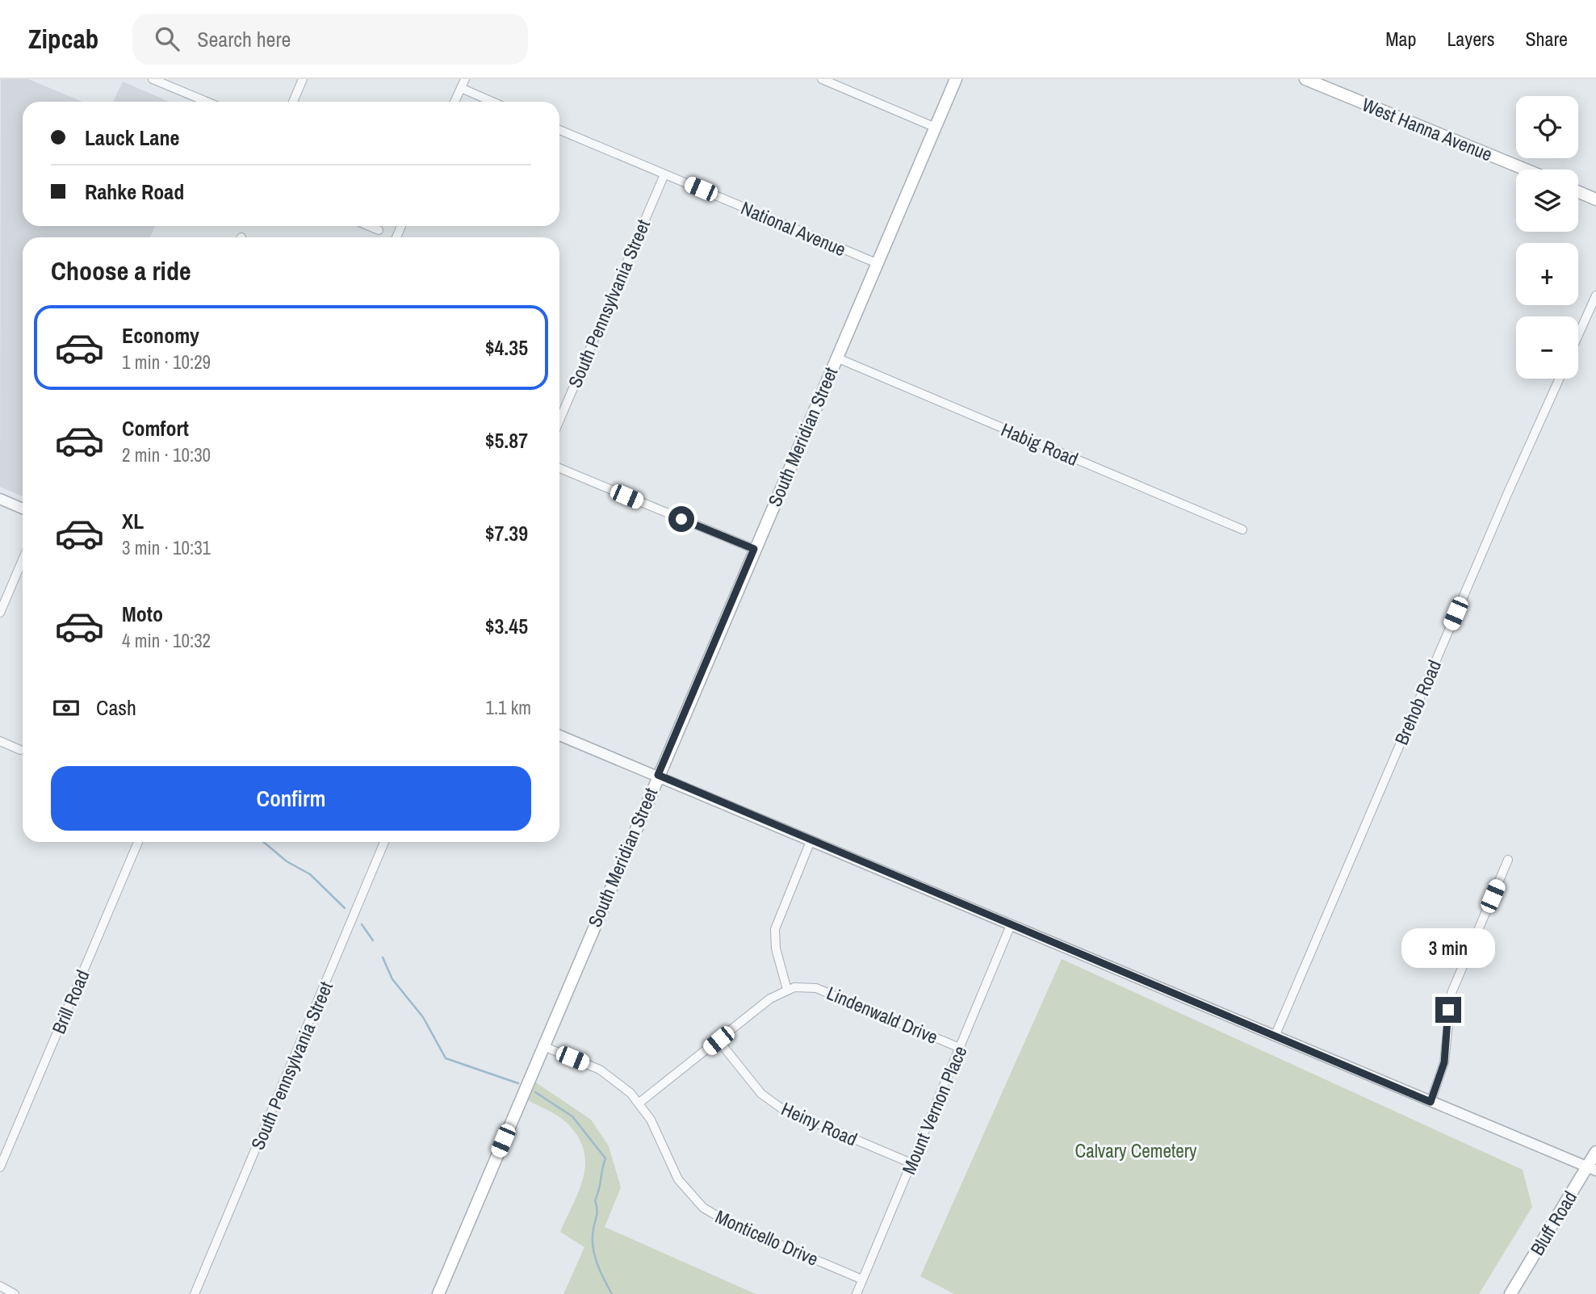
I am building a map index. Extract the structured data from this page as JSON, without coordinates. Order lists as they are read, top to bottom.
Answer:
{
  "streets": {
    "main road": ["West Hanna Avenue", "South Meridian Street", "Bluff Road"],
    "street": [
      "National Avenue",
      "South Pennsylvania Street",
      "Habig Road",
      "Brehob Road",
      "Brill Road",
      "Lindenwald Drive",
      "Mount Vernon Place",
      "Heiny Road",
      "Monticello Drive"
    ]
  },
  "crossings": [
    ["National Avenue", "South Pennsylvania Street"],
    ["National Avenue", "South Meridian Street"],
    ["South Meridian Street", "Habig Road"],
    ["South Meridian Street", "Monticello Drive"],
    ["Lindenwald Drive", "Mount Vernon Place"],
    ["Lindenwald Drive", "Heiny Road"],
    ["Lindenwald Drive", "Monticello Drive"],
    ["Mount Vernon Place", "Heiny Road"],
    ["Mount Vernon Place", "Monticello Drive"]
  ],
  "parks": ["Calvary Cemetery"],
  "page": {
    "header": "Zipcab",
    "search": "Search here",
    "nav": ["Map", "Layers", "Share"],
    "map_buttons": ["+", "−"],
    "banner": ["Lauck Lane", "Rahke Road"],
    "heading": "Choose a ride",
    "list": [
      {
        "name": "Economy",
        "note": "1 min · 10:29",
        "value": "$4.35"
      },
      {
        "name": "Comfort",
        "note": "2 min · 10:30",
        "value": "$5.87"
      },
      {
        "name": "XL",
        "note": "3 min · 10:31",
        "value": "$7.39"
      },
      {
        "name": "Moto",
        "note": "4 min · 10:32",
        "value": "$3.45"
      }
    ],
    "pay": ["Cash", "1.1 km"],
    "buttons": "Confirm",
    "bubble": "3 min"
  }
}
